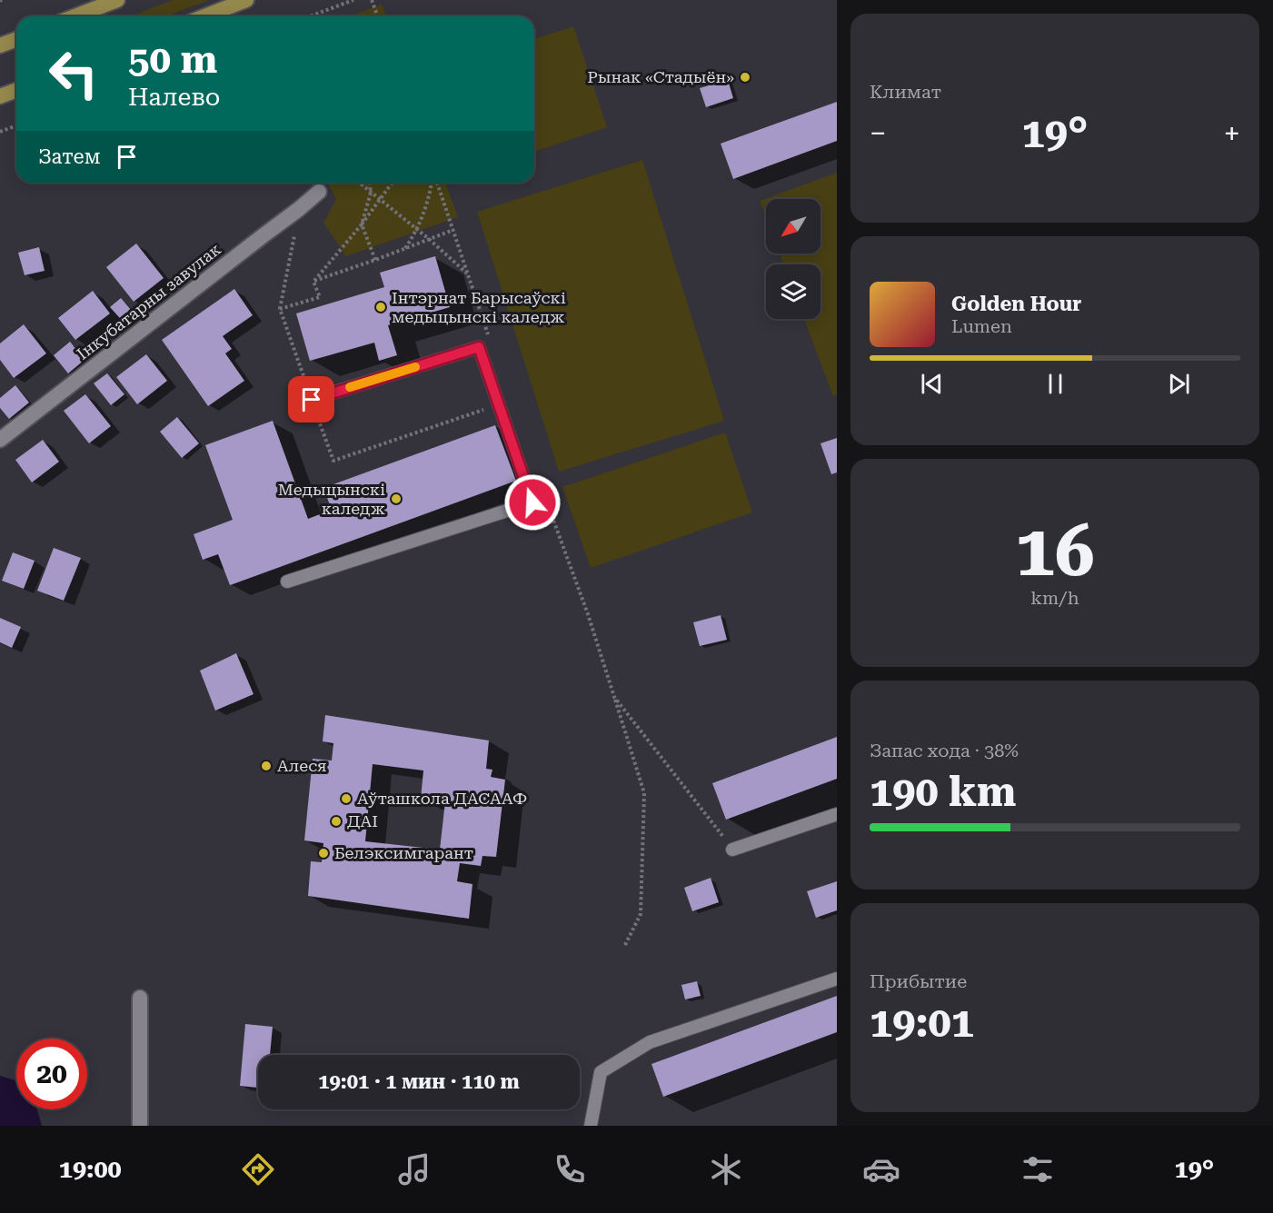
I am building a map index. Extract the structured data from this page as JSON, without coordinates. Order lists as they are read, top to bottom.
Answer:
{
  "streets": {
    "street": ["Інкубатарны завулак"]
  },
  "places": [
    "Рынак «Стадыён»",
    "Інтэрнат Барысаўскі медыцынскі каледж",
    "Медыцынскі каледж",
    "Алеся",
    "Аўташкола ДАСААФ",
    "ДАІ",
    "Белэксимгарант"
  ],
  "north": "bottom left",
  "page": {
    "tile": [
      "Климат",
      ["16", "km/h"],
      ["Запас хода · 38%", "190 km"],
      ["Прибытие", "19:01"]
    ],
    "turn": ["50 m", "Налево"],
    "heat": ["−", "19°", "+"],
    "then": "Затем",
    "song": ["Golden Hour", "Lumen"],
    "limit": "20",
    "trip": "19:01 · 1 мин · 110 m",
    "tabs": ["19:00", "19°"]
  }
}
